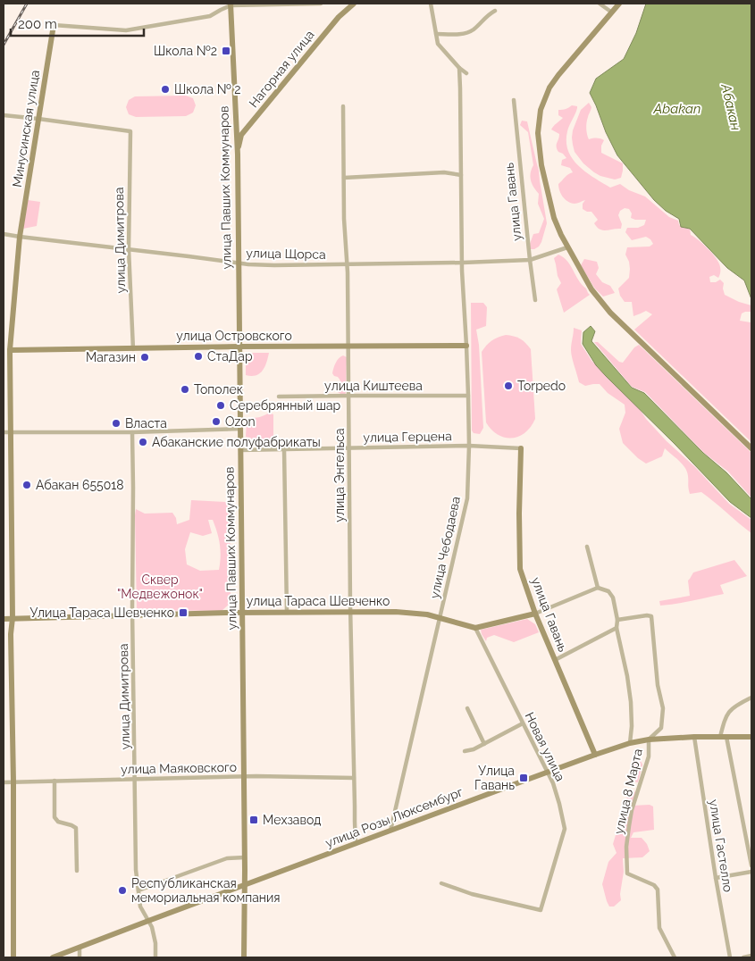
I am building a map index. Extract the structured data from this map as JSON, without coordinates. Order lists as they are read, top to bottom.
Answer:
{
  "streets": {
    "street": [
      "Нагорная улица",
      "Минусинская улица",
      "улица Павших Коммунаров",
      "улица Гавань",
      "улица Димитрова",
      "улица Щорса",
      "улица Островского",
      "улица Киштеева",
      "улица Герцена",
      "улица Энгельса",
      "улица Чебодаева",
      "улица Тараса Шевченко",
      "Новая улица",
      "улица Маяковского",
      "улица 8 Марта",
      "улица Розы Люксембург",
      "улица Гастелло"
    ]
  },
  "crossings": [
    ["Нагорная улица", "улица Павших Коммунаров"],
    ["Минусинская улица", "улица Димитрова"],
    ["Минусинская улица", "улица Щорса"],
    ["Минусинская улица", "улица Островского"],
    ["Минусинская улица", "улица Тараса Шевченко"],
    ["Минусинская улица", "улица Маяковского"],
    ["улица Павших Коммунаров", "улица Щорса"],
    ["улица Павших Коммунаров", "улица Островского"],
    ["улица Павших Коммунаров", "улица Герцена"],
    ["улица Павших Коммунаров", "улица Тараса Шевченко"],
    ["улица Павших Коммунаров", "улица Маяковского"],
    ["улица Павших Коммунаров", "улица Розы Люксембург"],
    ["улица Гавань", "улица Щорса"],
    ["улица Гавань", "улица Герцена"],
    ["улица Гавань", "улица Розы Люксембург"],
    ["улица Димитрова", "улица Щорса"],
    ["улица Димитрова", "улица Островского"],
    ["улица Димитрова", "улица Тараса Шевченко"],
    ["улица Димитрова", "улица Маяковского"],
    ["улица Димитрова", "улица Розы Люксембург"],
    ["улица Щорса", "улица Энгельса"],
    ["улица Щорса", "улица Чебодаева"],
    ["улица Островского", "улица Энгельса"],
    ["улица Островского", "улица Чебодаева"],
    ["улица Киштеева", "улица Энгельса"],
    ["улица Киштеева", "улица Чебодаева"],
    ["улица Герцена", "улица Энгельса"],
    ["улица Герцена", "улица Чебодаева"],
    ["улица Энгельса", "улица Тараса Шевченко"],
    ["улица Энгельса", "улица Маяковского"],
    ["улица Энгельса", "улица Розы Люксембург"],
    ["улица Чебодаева", "улица Тараса Шевченко"],
    ["улица Чебодаева", "улица Розы Люксембург"],
    ["улица Тараса Шевченко", "Новая улица"],
    ["Новая улица", "улица Розы Люксембург"],
    ["улица 8 Марта", "улица Розы Люксембург"],
    ["улица Розы Люксембург", "улица Гастелло"]
  ],
  "water": ["Абакан", "Abakan"],
  "parks": ["Сквер \"Медвежонок\""],
  "places": {
    "transit": [
      "Школа №2",
      "Улица Тараса Шевченко",
      "Улица Гавань",
      "Мехзавод"
    ],
    "other": [
      "Школа № 2",
      "СтаДар",
      "Магазин",
      "Torpedo",
      "Тополек",
      "Серебрянный шар",
      "Ozon",
      "Власта",
      "Абаканские полуфабрикаты",
      "Абакан 655018",
      "Республиканская мемориальная компания"
    ]
  },
  "scale_bar": "200 m"
}
